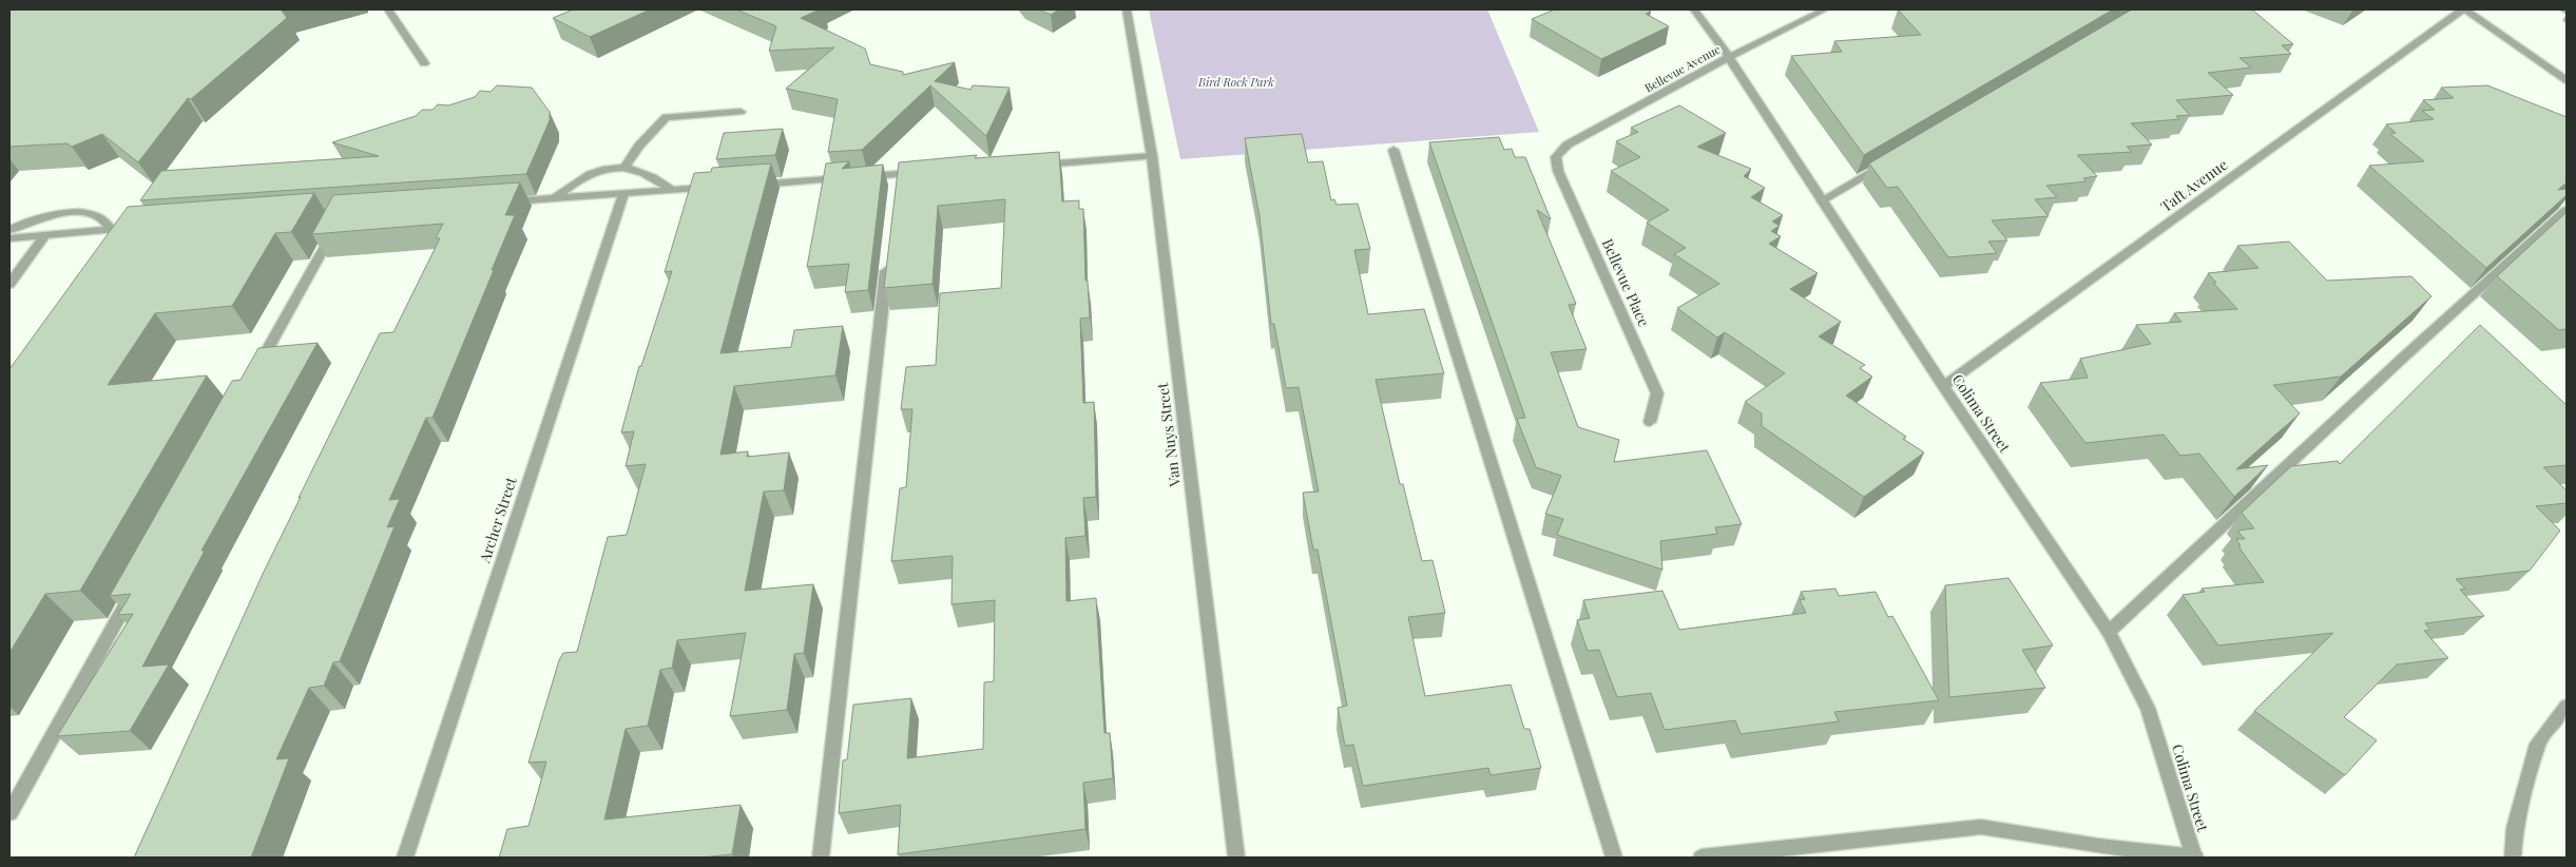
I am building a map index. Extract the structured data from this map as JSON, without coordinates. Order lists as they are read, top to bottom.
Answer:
{
  "streets": {
    "street": [
      "Bellevue Avenue",
      "Taft Avenue",
      "Bellevue Place",
      "Colima Street",
      "Van Nuys Street",
      "Archer Street"
    ]
  },
  "crossings": [
    ["Bellevue Avenue", "Bellevue Place"],
    ["Bellevue Avenue", "Colima Street"],
    ["Taft Avenue", "Colima Street"]
  ],
  "parks": ["Bird Rock Park"]
}
